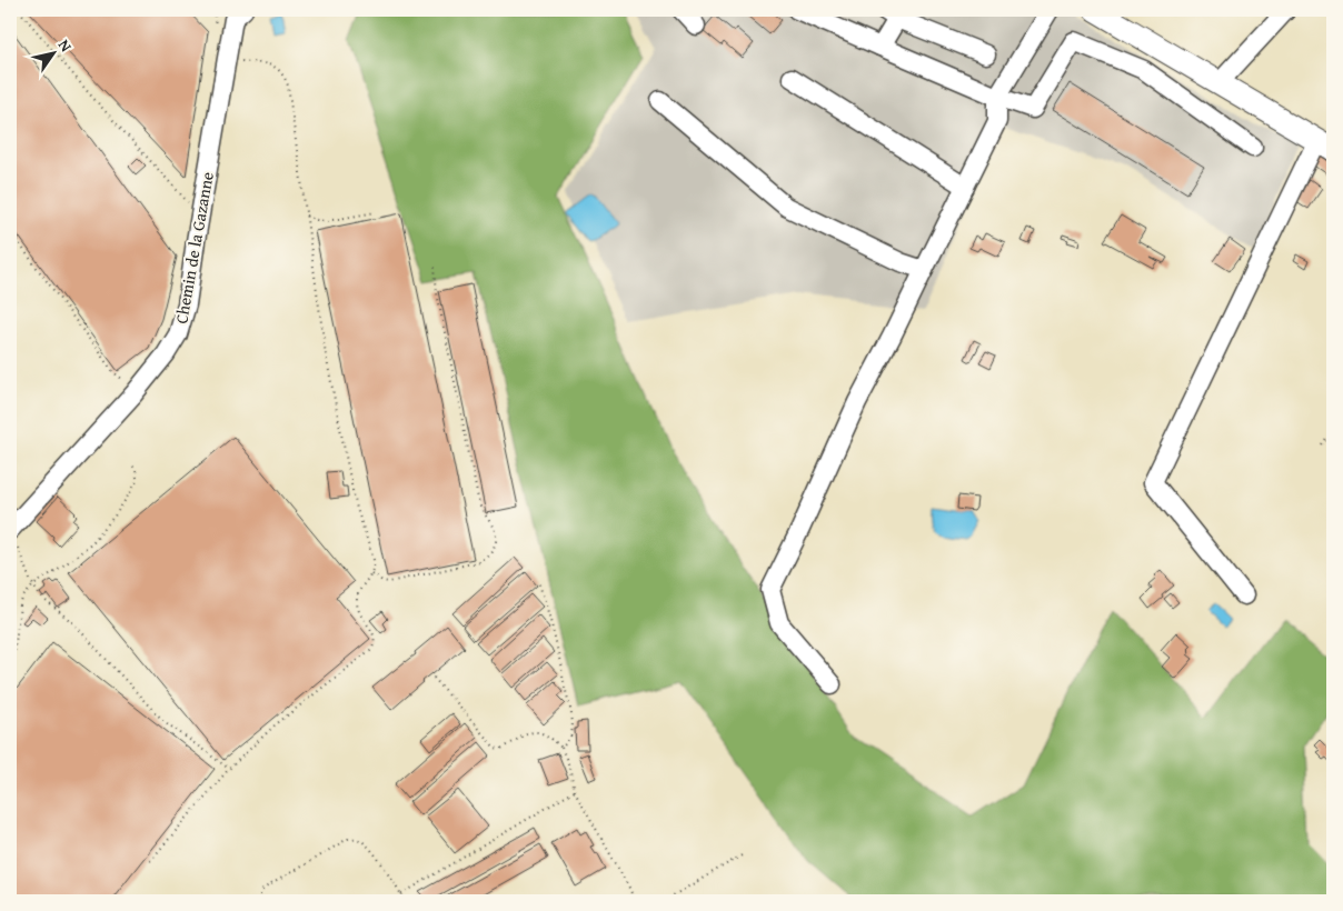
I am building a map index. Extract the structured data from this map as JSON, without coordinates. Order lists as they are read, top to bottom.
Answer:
{
  "streets": {
    "street": ["Chemin de la Gazanne"]
  },
  "north": "top right"
}
